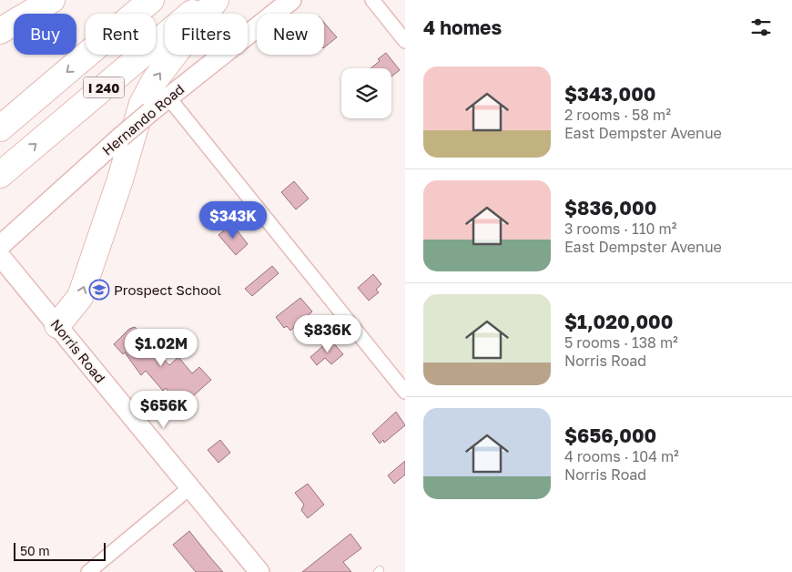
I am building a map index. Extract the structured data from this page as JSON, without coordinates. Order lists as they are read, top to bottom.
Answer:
{
  "streets": {
    "highway": ["I 240"],
    "main road": ["Hernando Road", "Norris Road"]
  },
  "places": {
    "school or university": ["Prospect School"]
  },
  "scale_bar": "50 m",
  "page": {
    "heading": "4 homes",
    "chip": [
      "Buy",
      "Rent",
      "Filters",
      "New"
    ],
    "list": [
      {
        "name": "$343,000",
        "note": "2 rooms · 58 m² · East Dempster Avenue"
      },
      {
        "name": "$836,000",
        "note": "3 rooms · 110 m² · East Dempster Avenue"
      },
      {
        "name": "$1,020,000",
        "note": "5 rooms · 138 m² · Norris Road"
      },
      {
        "name": "$656,000",
        "note": "4 rooms · 104 m² · Norris Road"
      }
    ],
    "price": [
      "$343K",
      "$836K",
      "$1.02M",
      "$656K"
    ],
    "scale": "50 m"
  }
}
